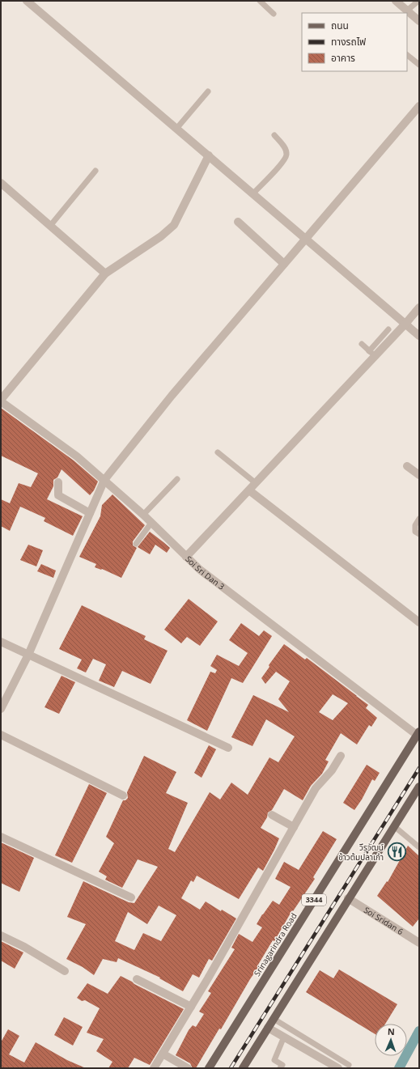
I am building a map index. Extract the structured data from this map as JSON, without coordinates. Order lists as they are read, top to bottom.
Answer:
{
  "streets": {
    "main road": ["3344", "Srinagarindra Road"],
    "street": ["Soi Sri Dan 3", "Soi Sridan 6"]
  },
  "crossings": [
    ["Soi Sri Dan 3", "Srinagarindra Road"]
  ],
  "places": {
    "restaurant": ["วีรวัฒน์ ข้าวต้มปลาเก๋า"]
  },
  "legend": ["ถนน", "ทางรถไฟ", "อาคาร"],
  "north": "top"
}
